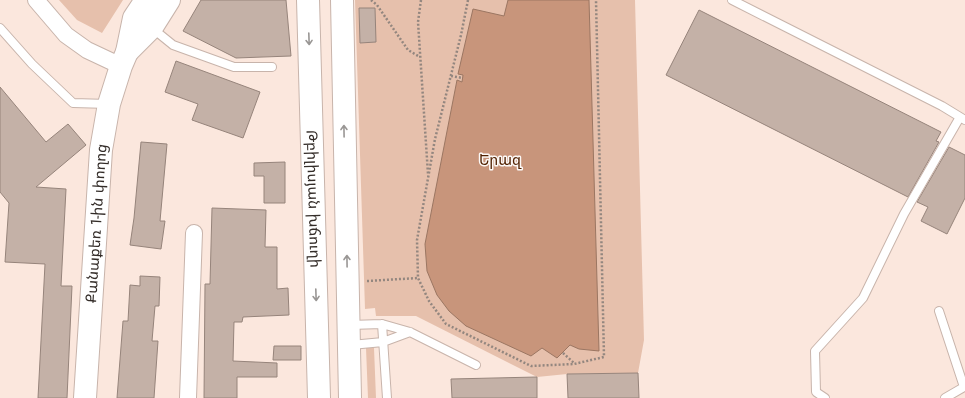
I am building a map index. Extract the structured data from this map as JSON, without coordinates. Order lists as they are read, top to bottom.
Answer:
{
  "streets": {
    "main road": ["Թբիլիսյան խճուղի", "Քանաքեռ 1-ին փողոց"]
  },
  "parks": ["Երազ"]
}
